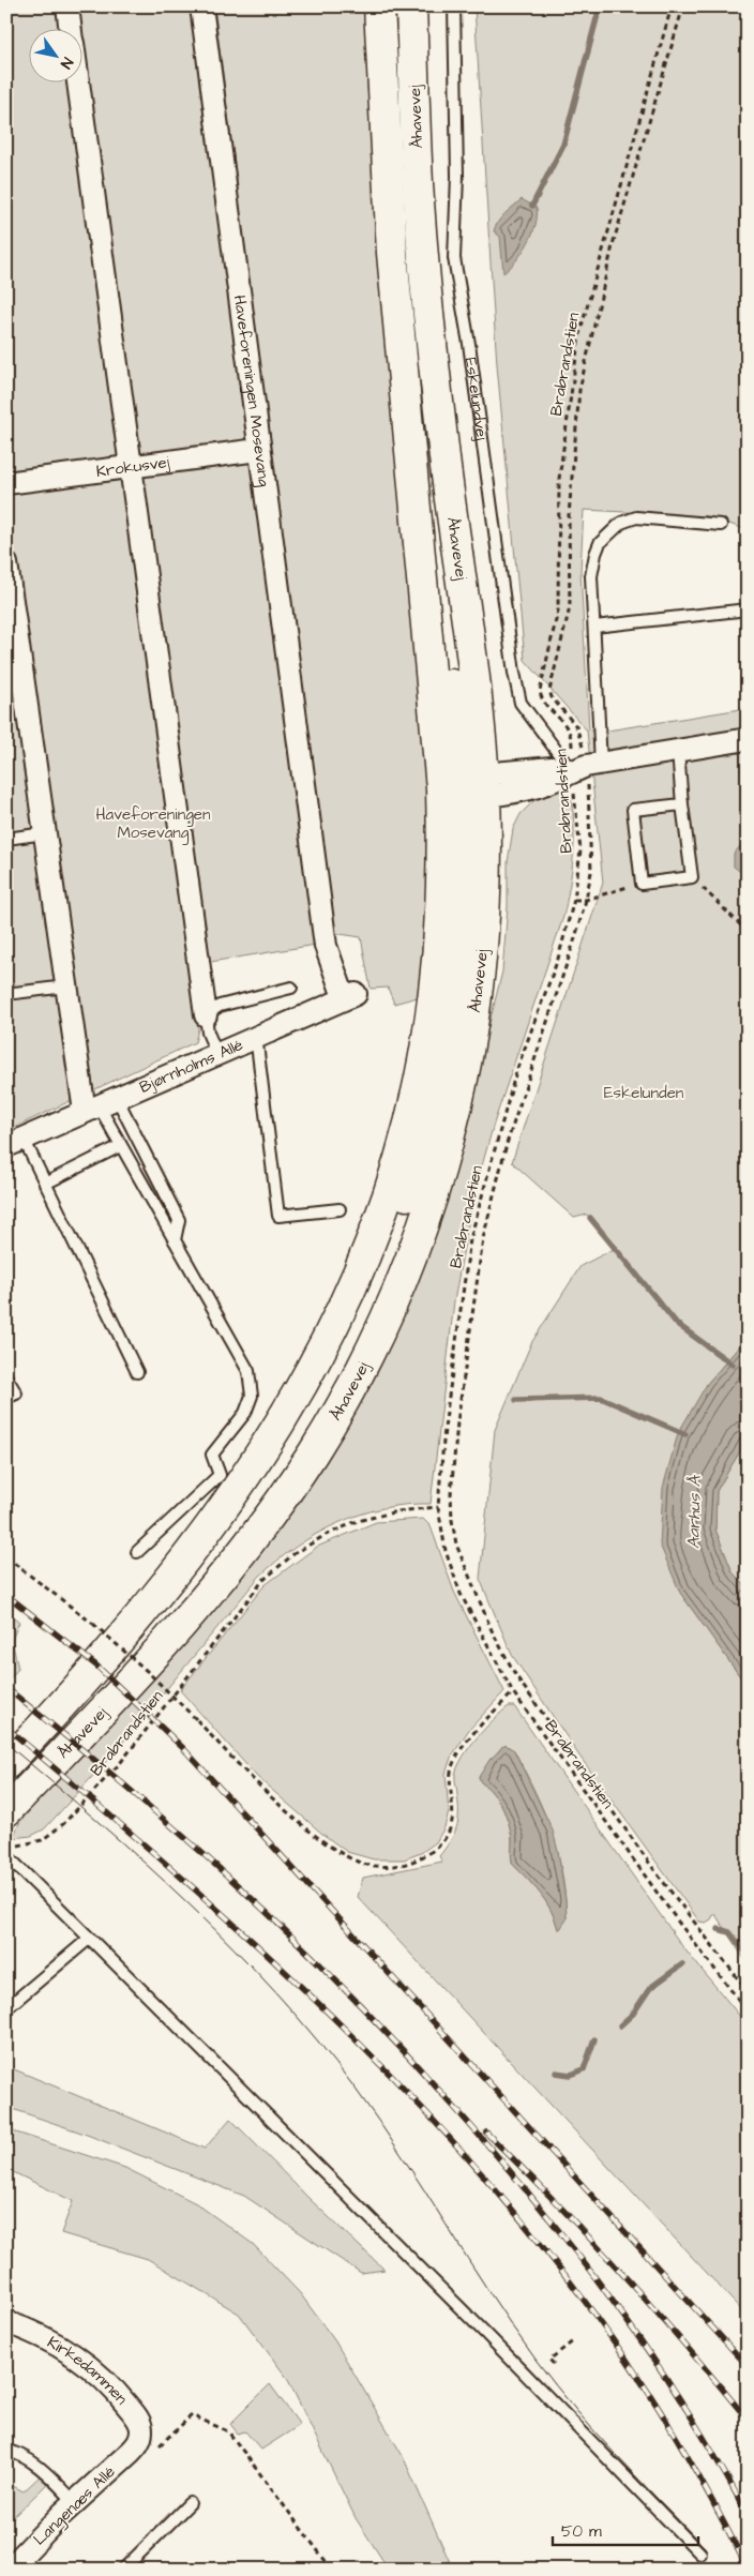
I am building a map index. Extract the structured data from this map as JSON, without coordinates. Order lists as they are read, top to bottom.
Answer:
{
  "streets": {
    "main road": ["Åhavevej"],
    "street": [
      "Haveforeningen Mosevang",
      "Krokusvej",
      "Bjørnholms Allé",
      "Kirkedammen",
      "Langenæs Allé"
    ],
    "lane": ["Eskelundvej"],
    "path": ["Brabrandstien"]
  },
  "crossings": [
    ["Brabrandstien", "Eskelundvej"],
    ["Haveforeningen Mosevang", "Krokusvej"],
    ["Haveforeningen Mosevang", "Bjørnholms Allé"],
    ["Kirkedammen", "Langenæs Allé"]
  ],
  "water": ["Aarhus Å"],
  "parks": ["Haveforeningen Mosevang", "Eskelunden"],
  "scale_bar": "50 m",
  "north": "bottom right"
}
